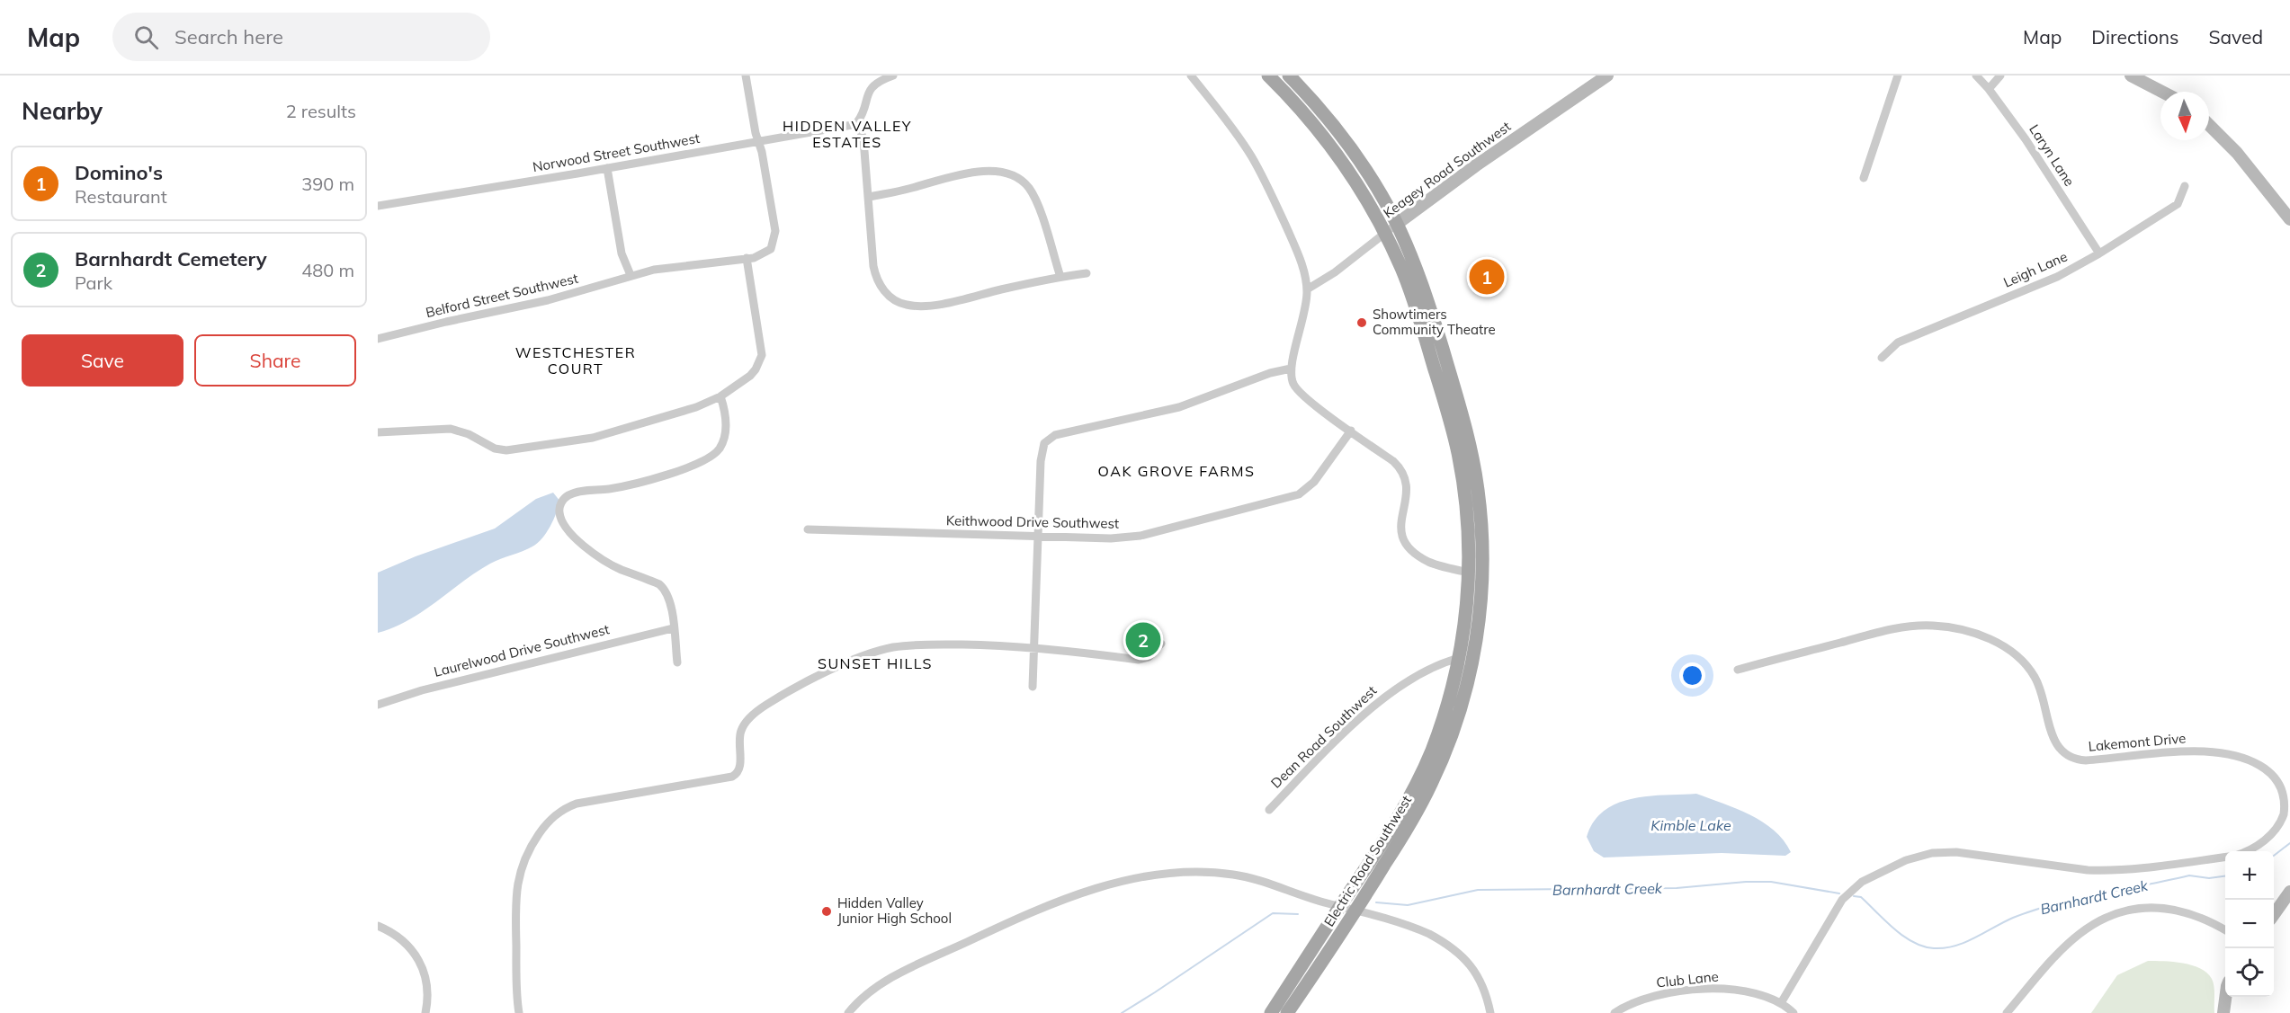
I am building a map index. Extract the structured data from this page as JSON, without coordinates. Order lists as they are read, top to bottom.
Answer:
{
  "streets": {
    "main road": ["Electric Road Southwest"],
    "street": [
      "Norwood Street Southwest",
      "Laryn Lane",
      "Keagey Road Southwest",
      "Leigh Lane",
      "Belford Street Southwest",
      "Keithwood Drive Southwest",
      "Laurelwood Drive Southwest",
      "Dean Road Southwest",
      "Lakemont Drive",
      "Club Lane"
    ]
  },
  "crossings": [
    ["Norwood Street Southwest", "Belford Street Southwest"],
    ["Laryn Lane", "Leigh Lane"],
    ["Keagey Road Southwest", "Electric Road Southwest"],
    ["Dean Road Southwest", "Electric Road Southwest"]
  ],
  "districts": [
    "HIDDEN VALLEY ESTATES",
    "WESTCHESTER COURT",
    "OAK GROVE FARMS",
    "SUNSET HILLS"
  ],
  "water": ["Kimble Lake", "Barnhardt Creek"],
  "places": ["Showtimers Community Theatre", "Hidden Valley Junior High School"],
  "north": "bottom",
  "page": {
    "header": "Map",
    "search": "Search here",
    "nav": ["Map", "Directions", "Saved"],
    "heading": ["Nearby", "2 results"],
    "list": [
      {
        "mark": "1",
        "name": "Domino's",
        "note": "Restaurant",
        "value": "390 m"
      },
      {
        "mark": "2",
        "name": "Barnhardt Cemetery",
        "note": "Park",
        "value": "480 m"
      }
    ],
    "pins": ["1", "2"],
    "buttons": ["Save", "Share"],
    "map_buttons": ["+", "−"]
  }
}
